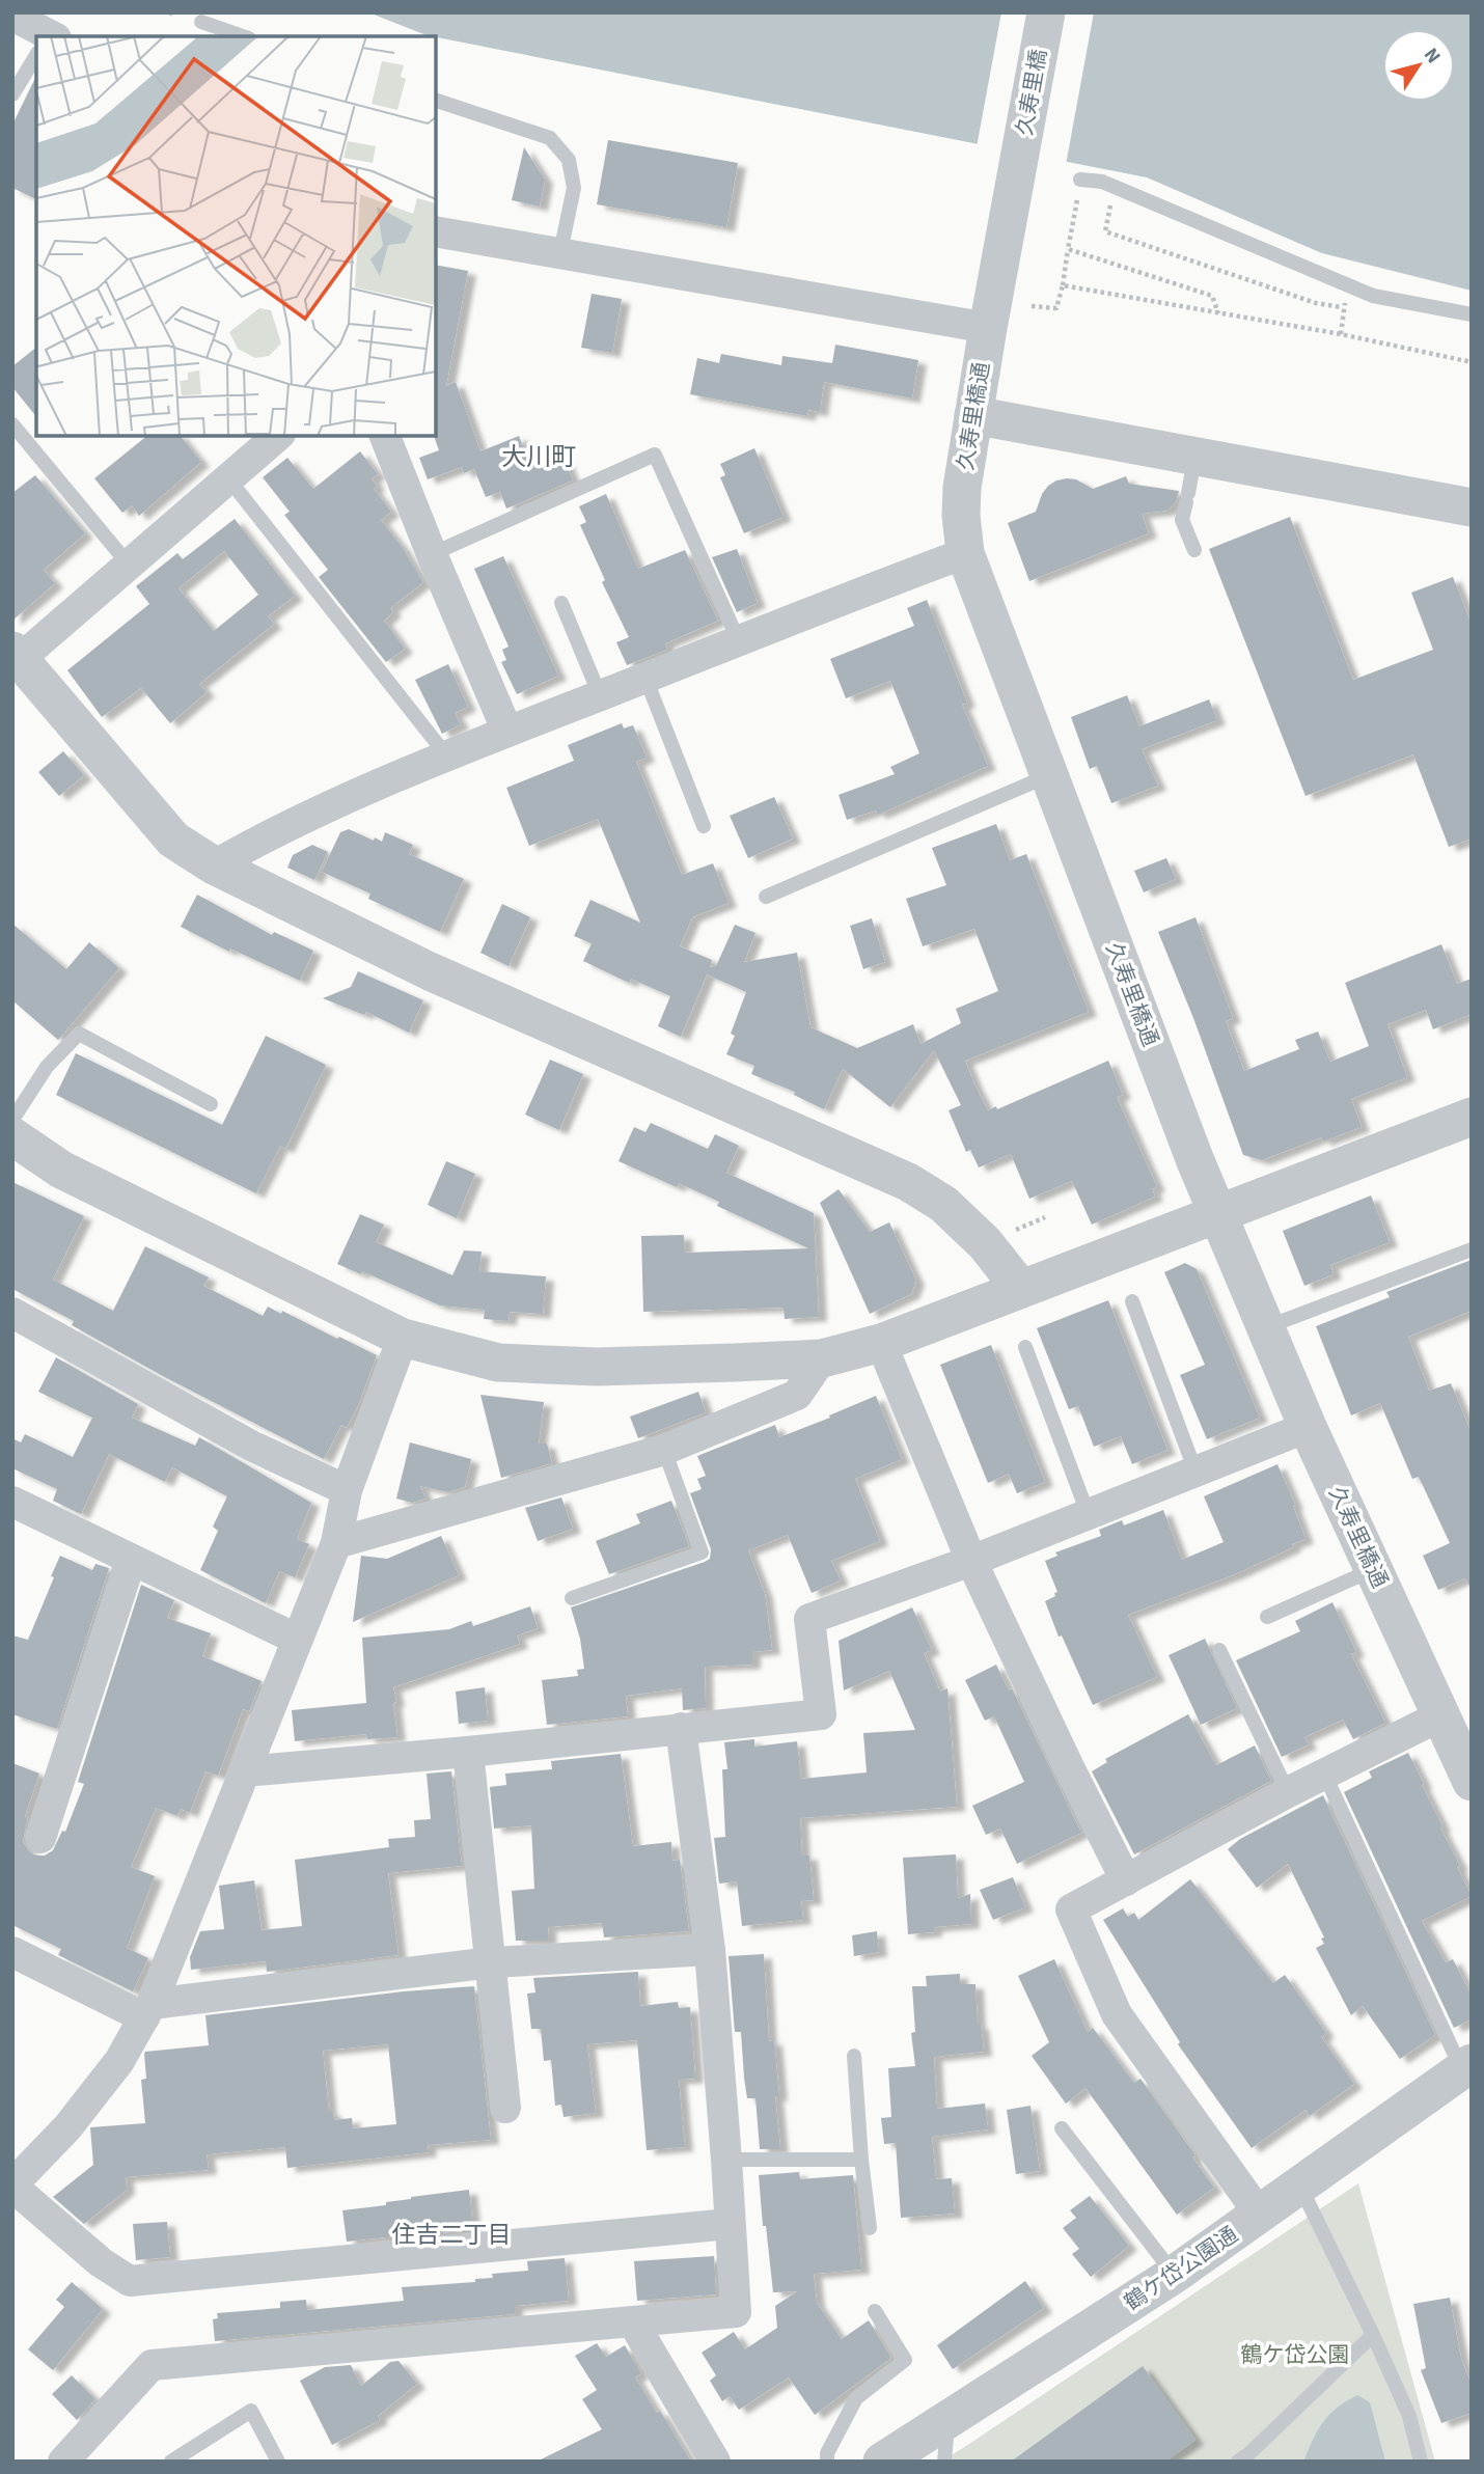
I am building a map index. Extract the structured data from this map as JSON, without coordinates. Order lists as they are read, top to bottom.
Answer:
{
  "streets": {
    "street": ["久寿里橋", "久寿里橋通", "鶴ケ岱公園通"]
  },
  "crossings": [
    ["久寿里橋", "久寿里橋通"]
  ],
  "districts": ["大川町", "住吉二丁目"],
  "parks": ["鶴ケ岱公園"],
  "north": "top right"
}
